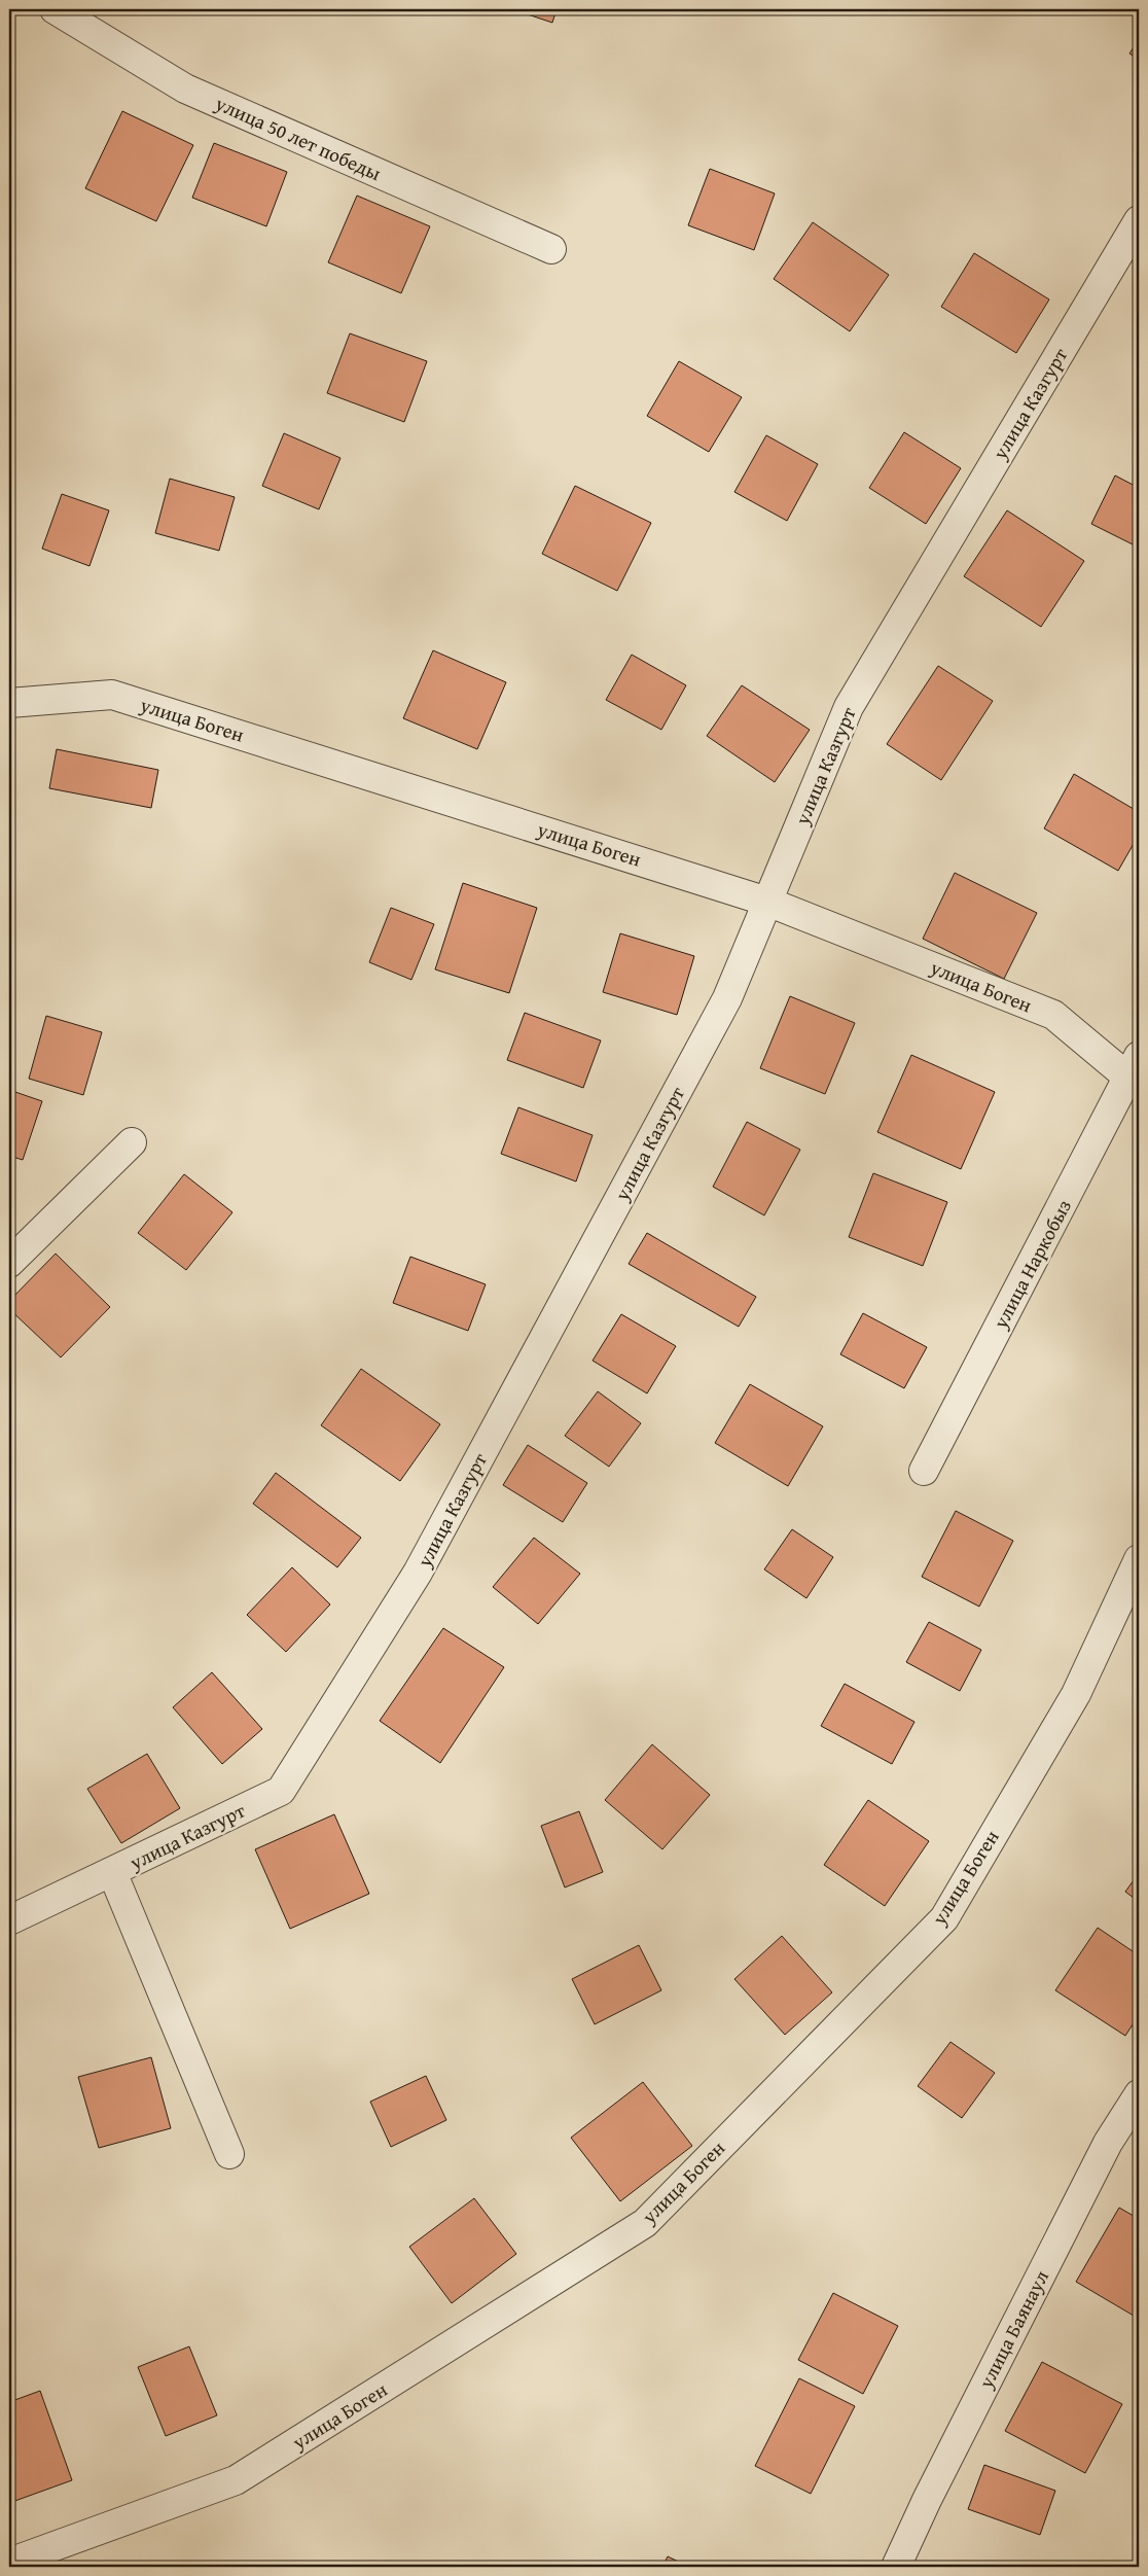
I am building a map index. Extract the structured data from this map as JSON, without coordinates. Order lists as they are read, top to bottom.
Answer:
{
  "streets": {
    "street": [
      "улица 50 лет победы",
      "улица Казгурт",
      "улица Боген",
      "улица Наркобыз",
      "улица Баянаул"
    ]
  },
  "crossings": [
    ["улица Казгурт", "улица Боген"],
    ["улица Боген", "улица Наркобыз"]
  ]
}
